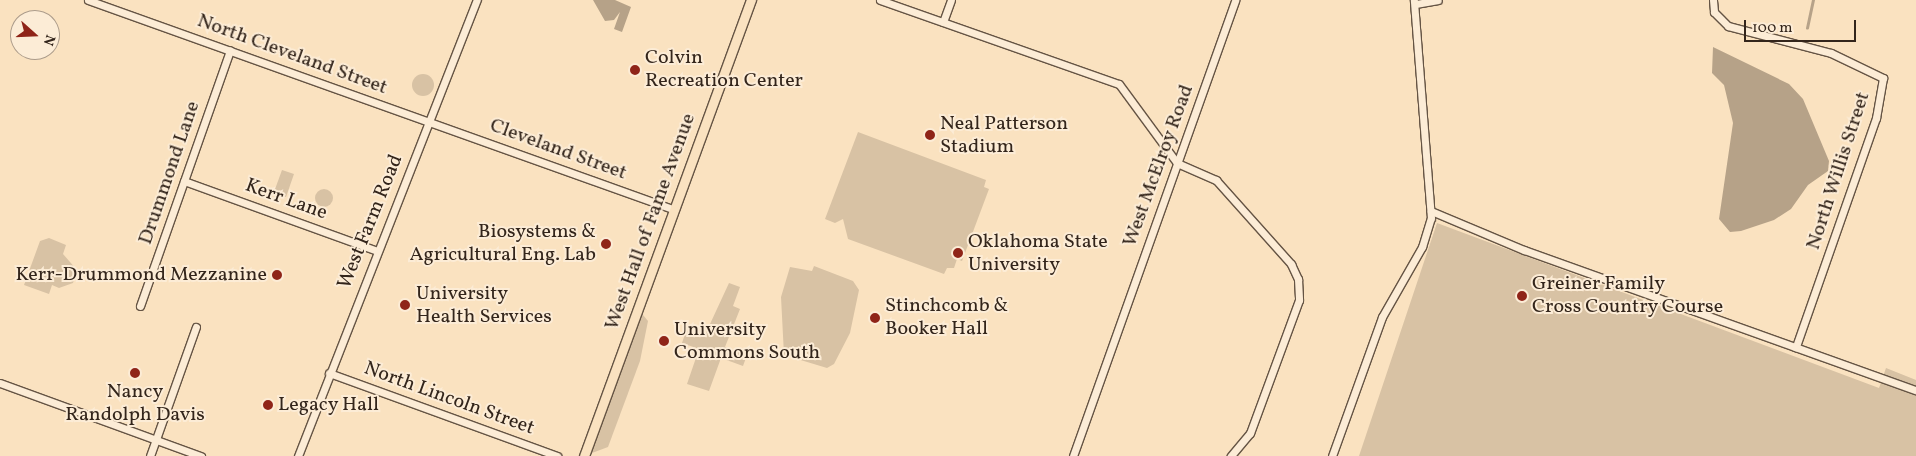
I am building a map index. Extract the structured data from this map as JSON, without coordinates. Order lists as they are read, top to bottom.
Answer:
{
  "streets": {
    "main road": ["West Hall of Fame Avenue"],
    "street": [
      "North Cleveland Street",
      "Cleveland Street",
      "West McElroy Road",
      "North Willis Street",
      "Drummond Lane",
      "Kerr Lane",
      "West Farm Road",
      "North Lincoln Street"
    ]
  },
  "crossings": [
    ["North Cleveland Street", "Cleveland Street"],
    ["North Cleveland Street", "Drummond Lane"],
    ["North Cleveland Street", "West Farm Road"],
    ["Cleveland Street", "West Farm Road"],
    ["Cleveland Street", "West Hall of Fame Avenue"],
    ["Drummond Lane", "Kerr Lane"],
    ["Kerr Lane", "West Farm Road"],
    ["West Farm Road", "North Lincoln Street"]
  ],
  "places": [
    "Colvin Recreation Center",
    "Neal Patterson Stadium",
    "Biosystems & Agricultural Eng. Lab",
    "Oklahoma State University",
    "Kerr-Drummond Mezzanine",
    "Greiner Family Cross Country Course",
    "University Health Services",
    "Stinchcomb & Booker Hall",
    "University Commons South",
    "Nancy Randolph Davis",
    "Legacy Hall"
  ],
  "scale_bar": "100 m",
  "north": "right"
}
